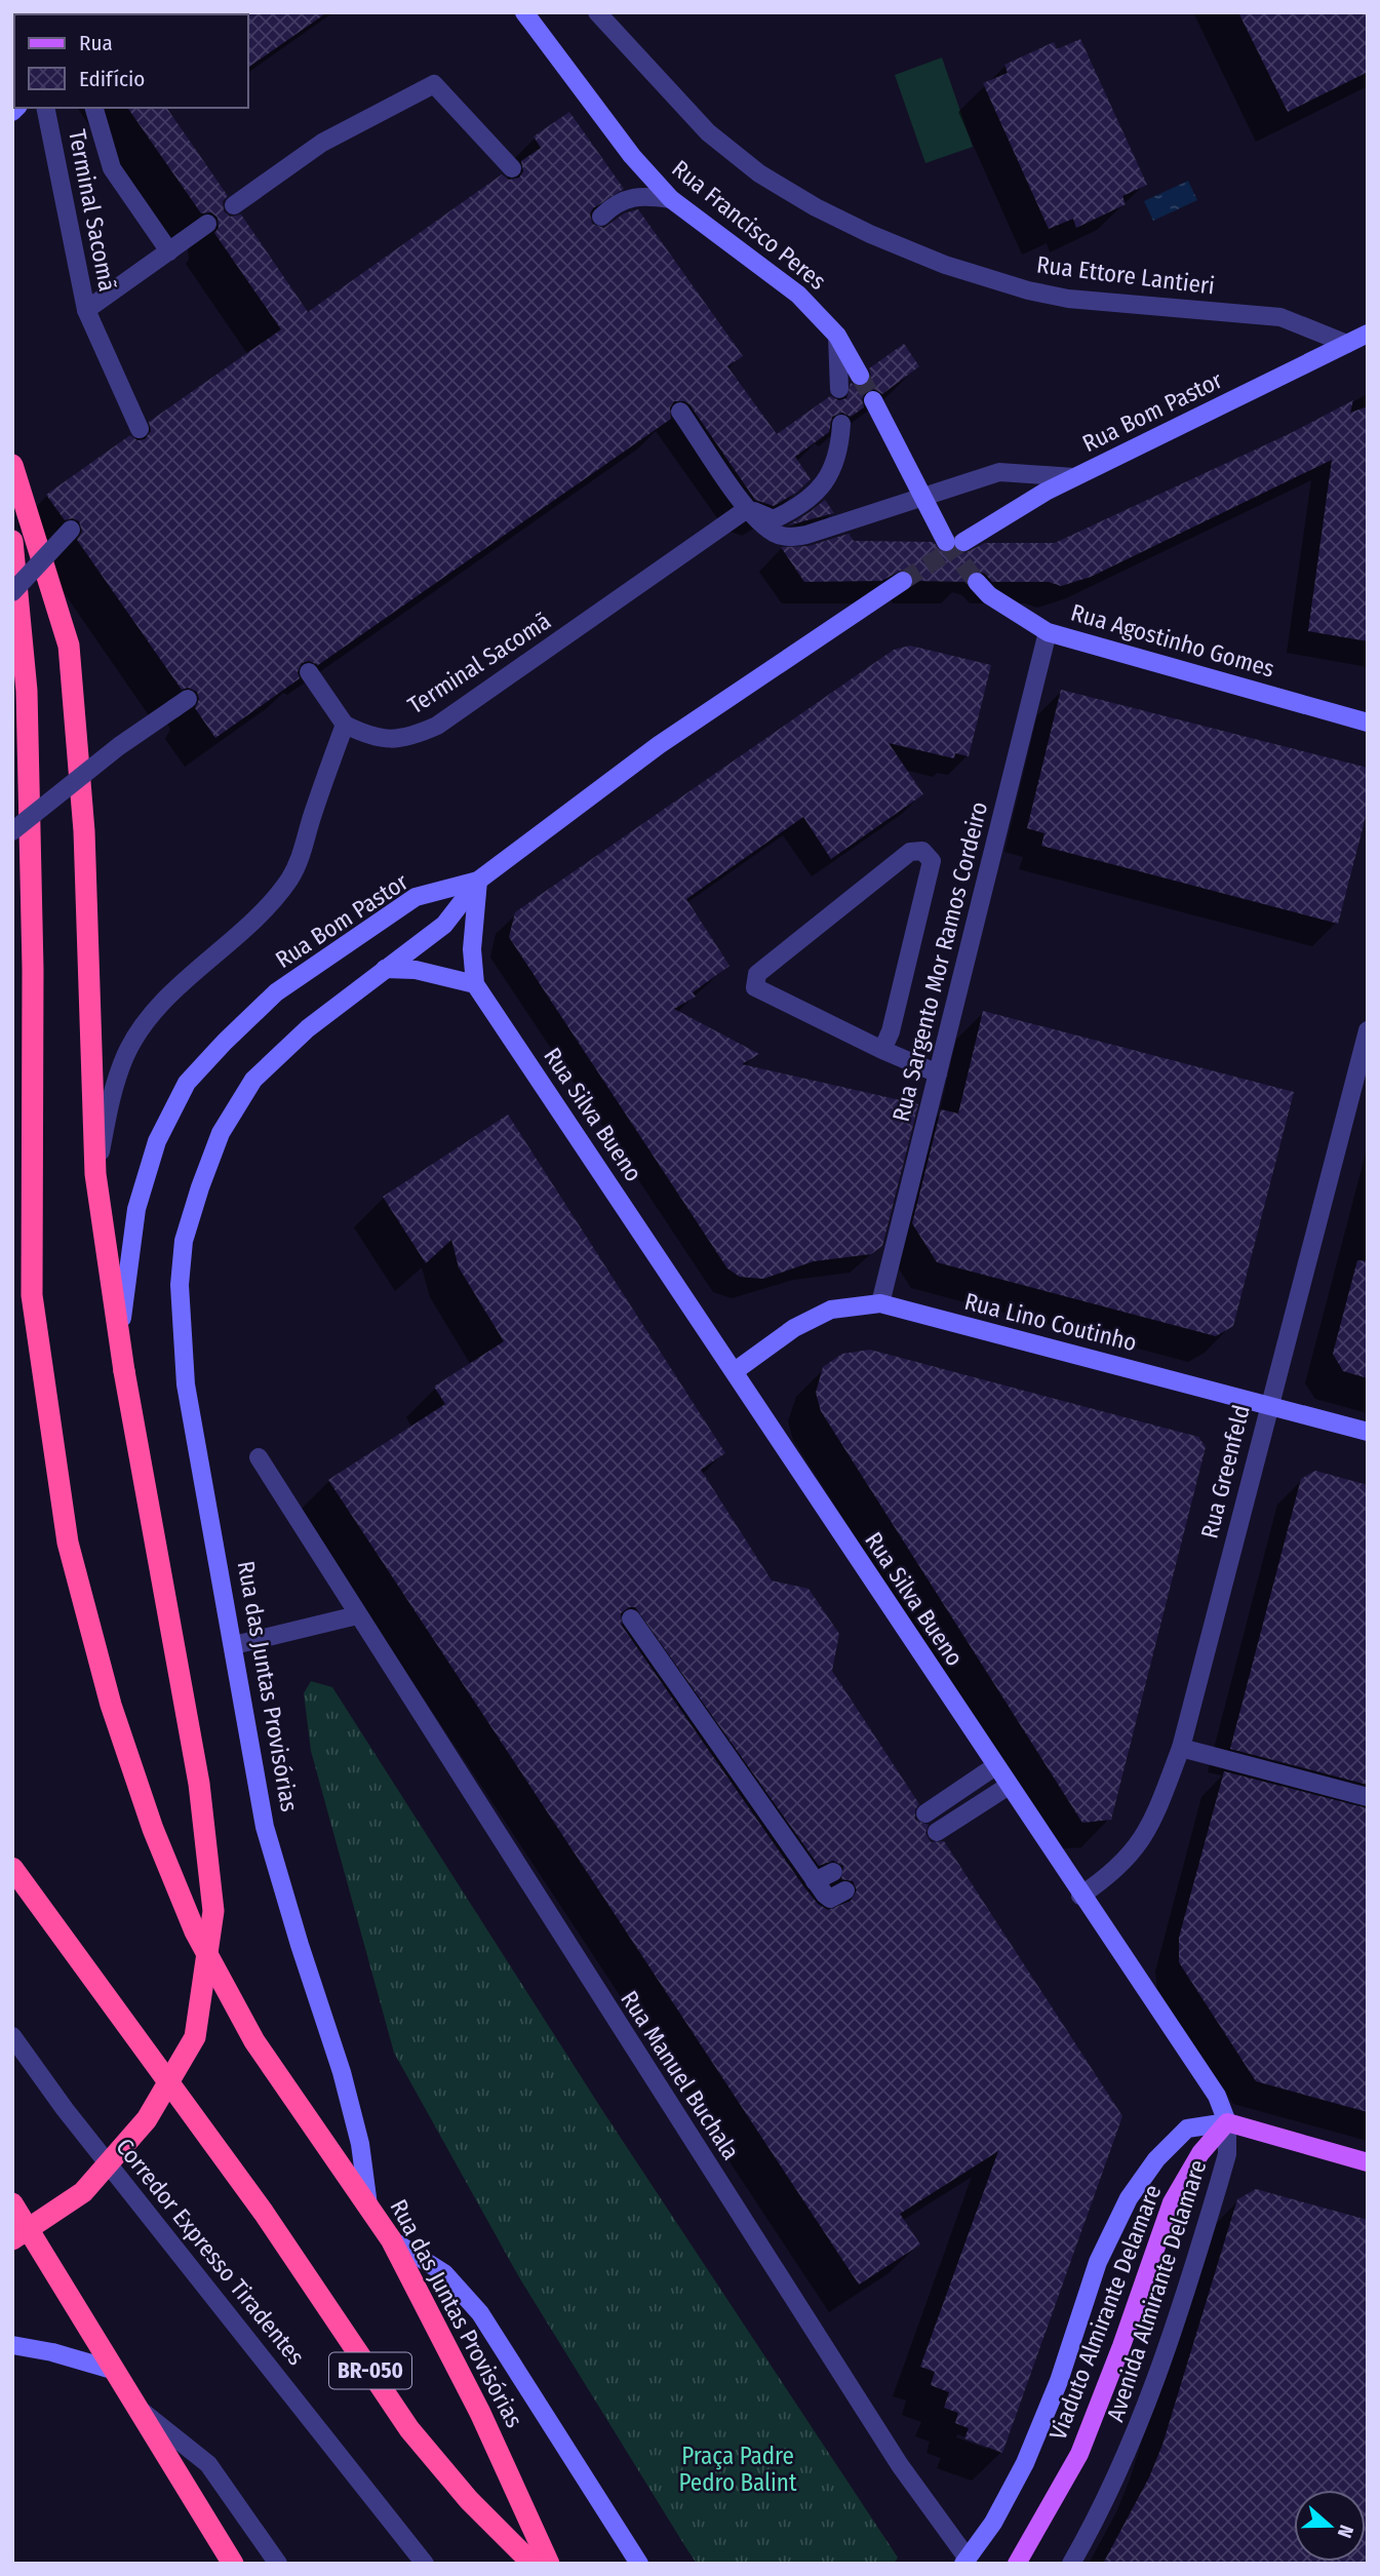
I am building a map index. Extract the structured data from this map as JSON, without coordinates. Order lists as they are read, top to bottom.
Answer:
{
  "streets": {
    "highway": ["Rua das Juntas Provisórias", "BR-050"],
    "main road": [
      "Rua Francisco Peres",
      "Rua Bom Pastor",
      "Rua Agostinho Gomes",
      "Rua Silva Bueno",
      "Rua Lino Coutinho",
      "Avenida Almirante Delamare",
      "Viaduto Almirante Delamare"
    ],
    "street": [
      "Terminal Sacomã",
      "Rua Ettore Lantieri",
      "Rua Sargento Mor Ramos Cordeiro",
      "Rua Greenfeld",
      "Rua Manuel Buchala",
      "Corredor Expresso Tiradentes"
    ]
  },
  "crossings": [
    ["Rua Ettore Lantieri", "Rua Bom Pastor"],
    ["Rua Bom Pastor", "Rua Silva Bueno"],
    ["Rua Bom Pastor", "Rua das Juntas Provisórias"],
    ["Rua Agostinho Gomes", "Rua Sargento Mor Ramos Cordeiro"],
    ["Rua Sargento Mor Ramos Cordeiro", "Rua Lino Coutinho"],
    ["Rua Silva Bueno", "Rua Lino Coutinho"],
    ["Rua Silva Bueno", "Rua Greenfeld"],
    ["Rua Silva Bueno", "Rua das Juntas Provisórias"],
    ["Rua Silva Bueno", "Avenida Almirante Delamare"],
    ["Rua Silva Bueno", "Viaduto Almirante Delamare"],
    ["Rua Lino Coutinho", "Rua Greenfeld"],
    ["Rua Manuel Buchala", "Avenida Almirante Delamare"],
    ["Avenida Almirante Delamare", "Viaduto Almirante Delamare"]
  ],
  "parks": ["Praça Padre Pedro Balint"],
  "legend": ["Rua", "Edifício"],
  "north": "right"
}
